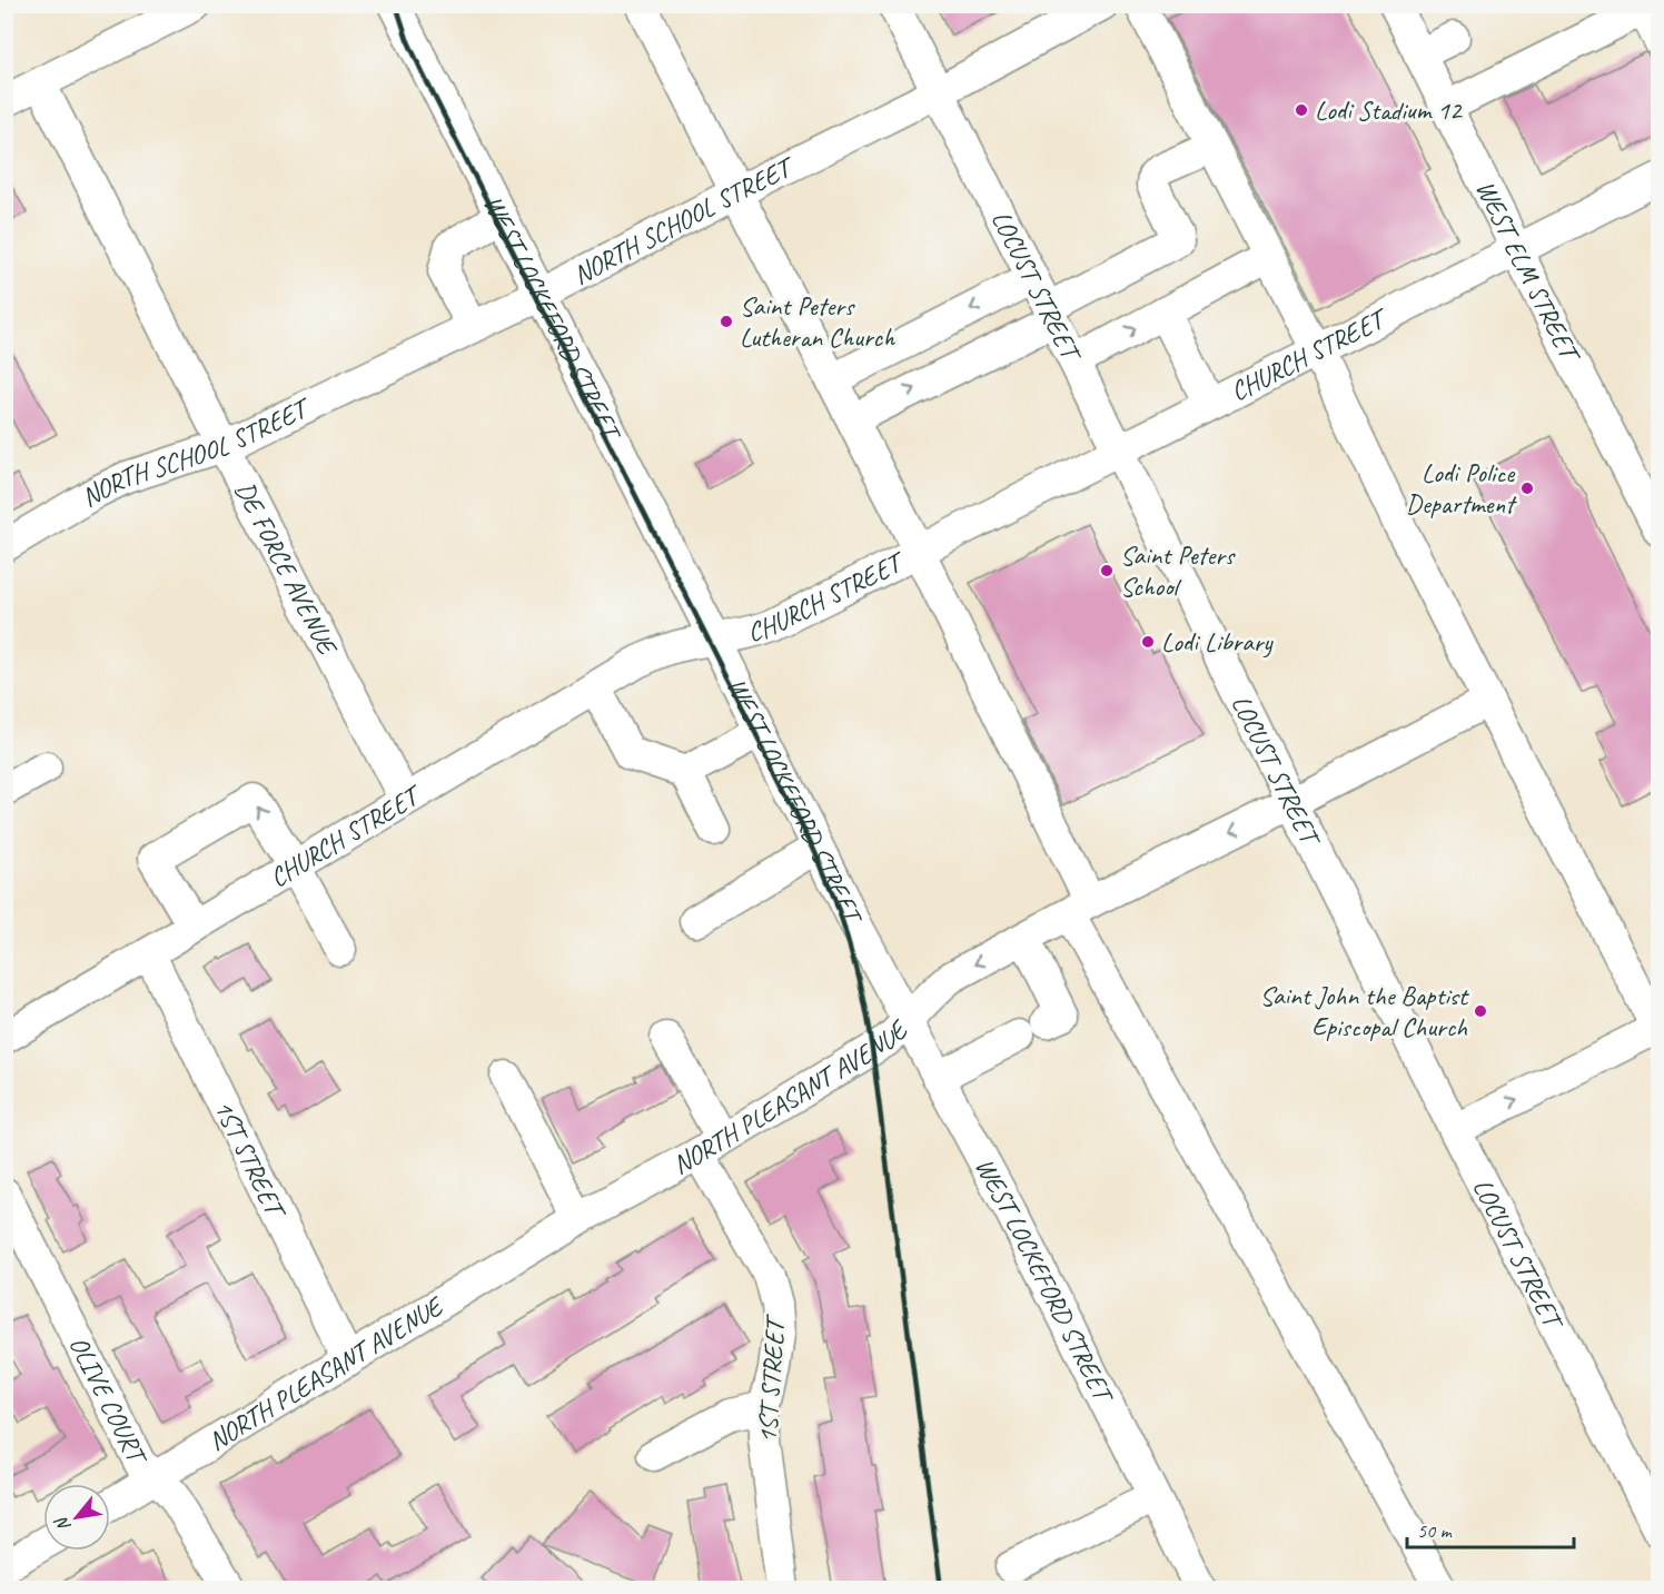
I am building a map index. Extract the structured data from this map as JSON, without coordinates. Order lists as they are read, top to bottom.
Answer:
{
  "streets": {
    "street": [
      "NORTH SCHOOL STREET",
      "WEST ELM STREET",
      "LOCUST STREET",
      "WEST LOCKEFORD STREET",
      "CHURCH STREET",
      "DE FORCE AVENUE",
      "NORTH PLEASANT AVENUE",
      "1ST STREET",
      "OLIVE COURT"
    ]
  },
  "crossings": [
    ["NORTH SCHOOL STREET", "LOCUST STREET"],
    ["NORTH SCHOOL STREET", "WEST LOCKEFORD STREET"],
    ["NORTH SCHOOL STREET", "DE FORCE AVENUE"],
    ["WEST ELM STREET", "CHURCH STREET"],
    ["LOCUST STREET", "CHURCH STREET"],
    ["LOCUST STREET", "NORTH PLEASANT AVENUE"],
    ["WEST LOCKEFORD STREET", "CHURCH STREET"],
    ["WEST LOCKEFORD STREET", "NORTH PLEASANT AVENUE"],
    ["CHURCH STREET", "DE FORCE AVENUE"],
    ["CHURCH STREET", "1ST STREET"],
    ["NORTH PLEASANT AVENUE", "1ST STREET"],
    ["NORTH PLEASANT AVENUE", "OLIVE COURT"]
  ],
  "places": [
    "Lodi Stadium 12",
    "Saint Peters Lutheran Church",
    "Lodi Police Department",
    "Saint Peters School",
    "Lodi Library",
    "Saint John the Baptist Episcopal Church"
  ],
  "scale_bar": "50 m",
  "north": "bottom left"
}
